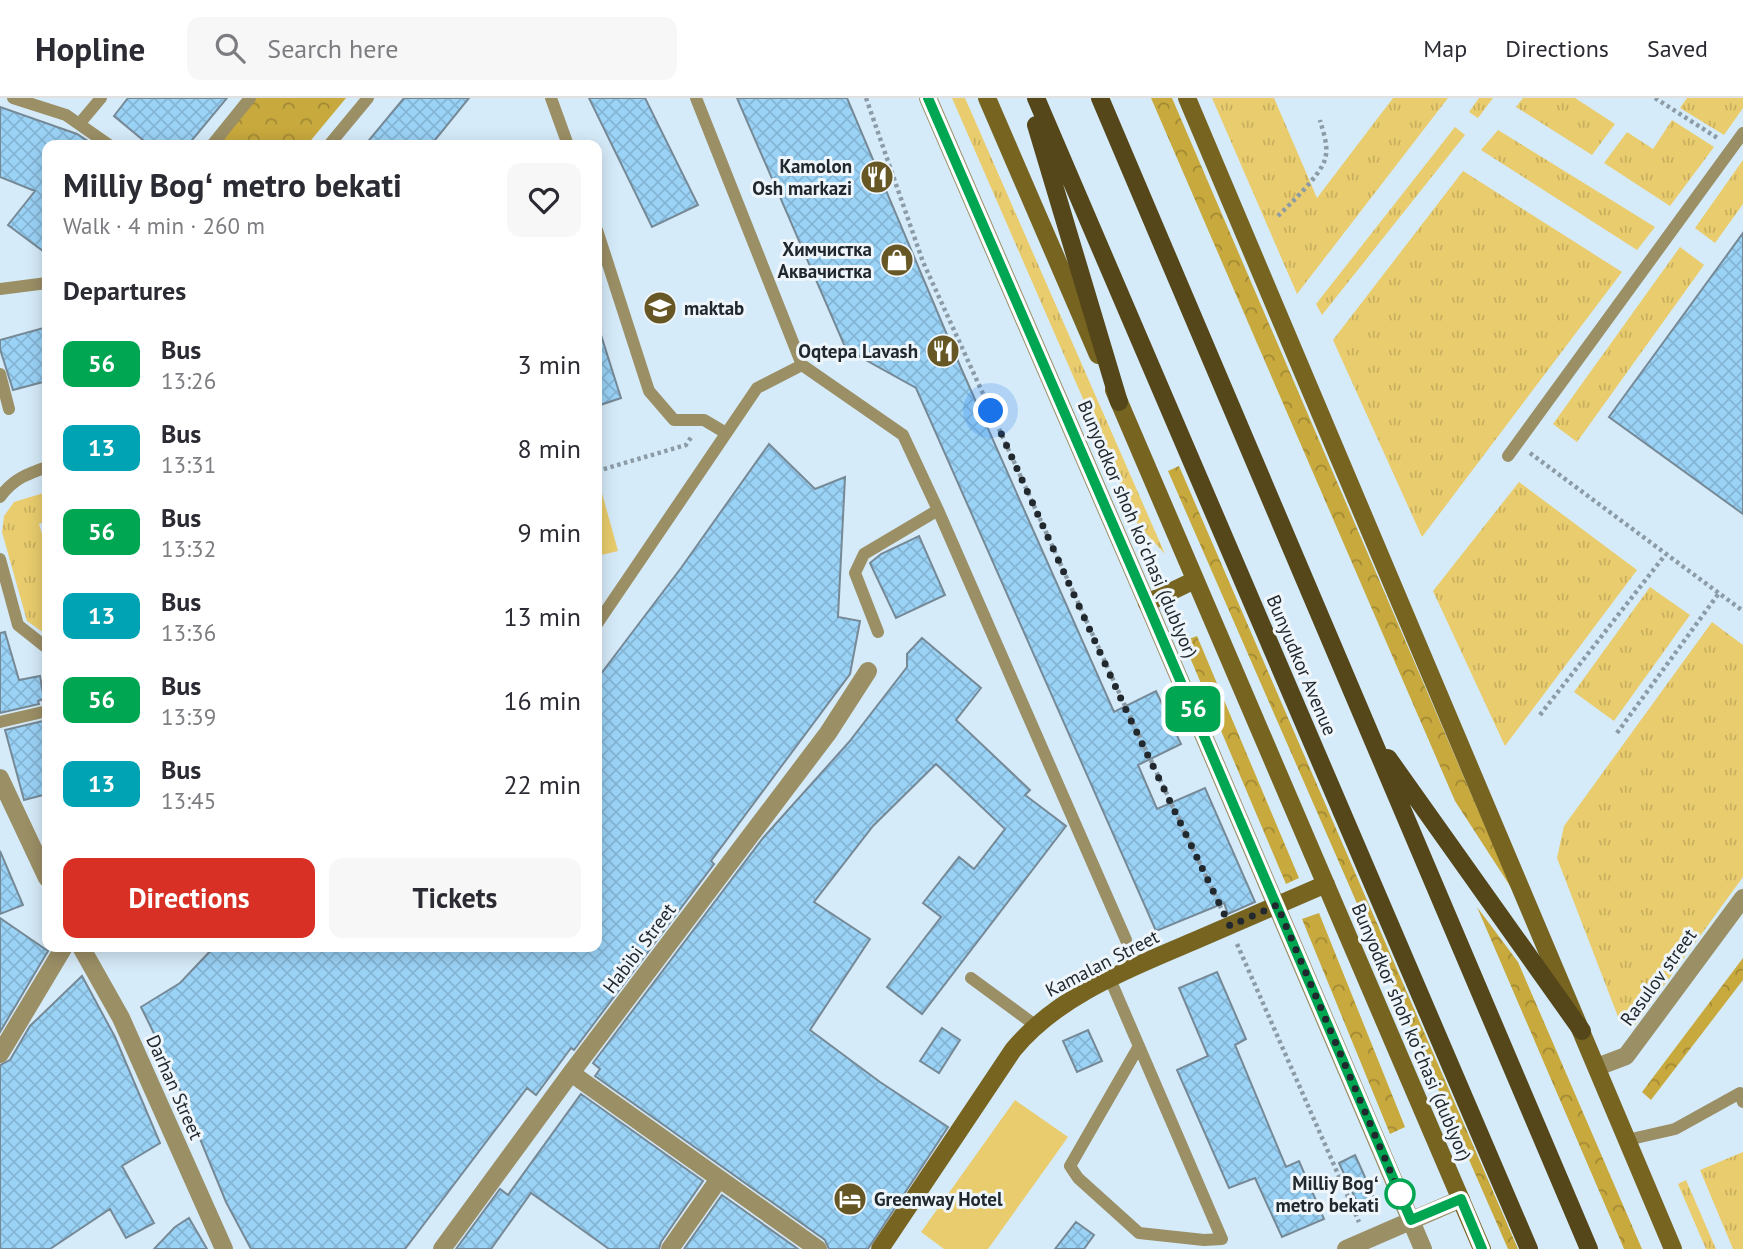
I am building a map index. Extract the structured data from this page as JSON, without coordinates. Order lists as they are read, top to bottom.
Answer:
{
  "streets": {
    "main road": ["Bunyudkor Avenue"],
    "street": [
      "Bunyodkor shoh koʻchasi (dublyor)",
      "Habibi Street",
      "Kamalan Street",
      "Rasulov street",
      "Darhan Street"
    ]
  },
  "crossings": [
    ["Bunyodkor shoh koʻchasi (dublyor)", "Kamalan Street"]
  ],
  "places": {
    "restaurant": ["Kamolon Osh markazi", "Oqtepa Lavash"],
    "shop": ["Химчистка Аквачистка"],
    "school or university": ["maktab"],
    "other": ["Milliy Bogʻ metro bekati"],
    "hotel": ["Greenway Hotel"]
  },
  "lines": ["bus line 56"],
  "page": {
    "header": "Hopline",
    "search": "Search here",
    "nav": ["Map", "Directions", "Saved"],
    "on_map": "56",
    "heading": [
      ["Milliy Bogʻ metro bekati", "Walk · 4 min · 260 m"],
      "Departures"
    ],
    "list": [
      {
        "mark": "56",
        "name": "Bus",
        "note": "13:26",
        "value": "3 min"
      },
      {
        "mark": "13",
        "name": "Bus",
        "note": "13:31",
        "value": "8 min"
      },
      {
        "mark": "56",
        "name": "Bus",
        "note": "13:32",
        "value": "9 min"
      },
      {
        "mark": "13",
        "name": "Bus",
        "note": "13:36",
        "value": "13 min"
      },
      {
        "mark": "56",
        "name": "Bus",
        "note": "13:39",
        "value": "16 min"
      },
      {
        "mark": "13",
        "name": "Bus",
        "note": "13:45",
        "value": "22 min"
      }
    ],
    "buttons": ["Directions", "Tickets"]
  }
}
